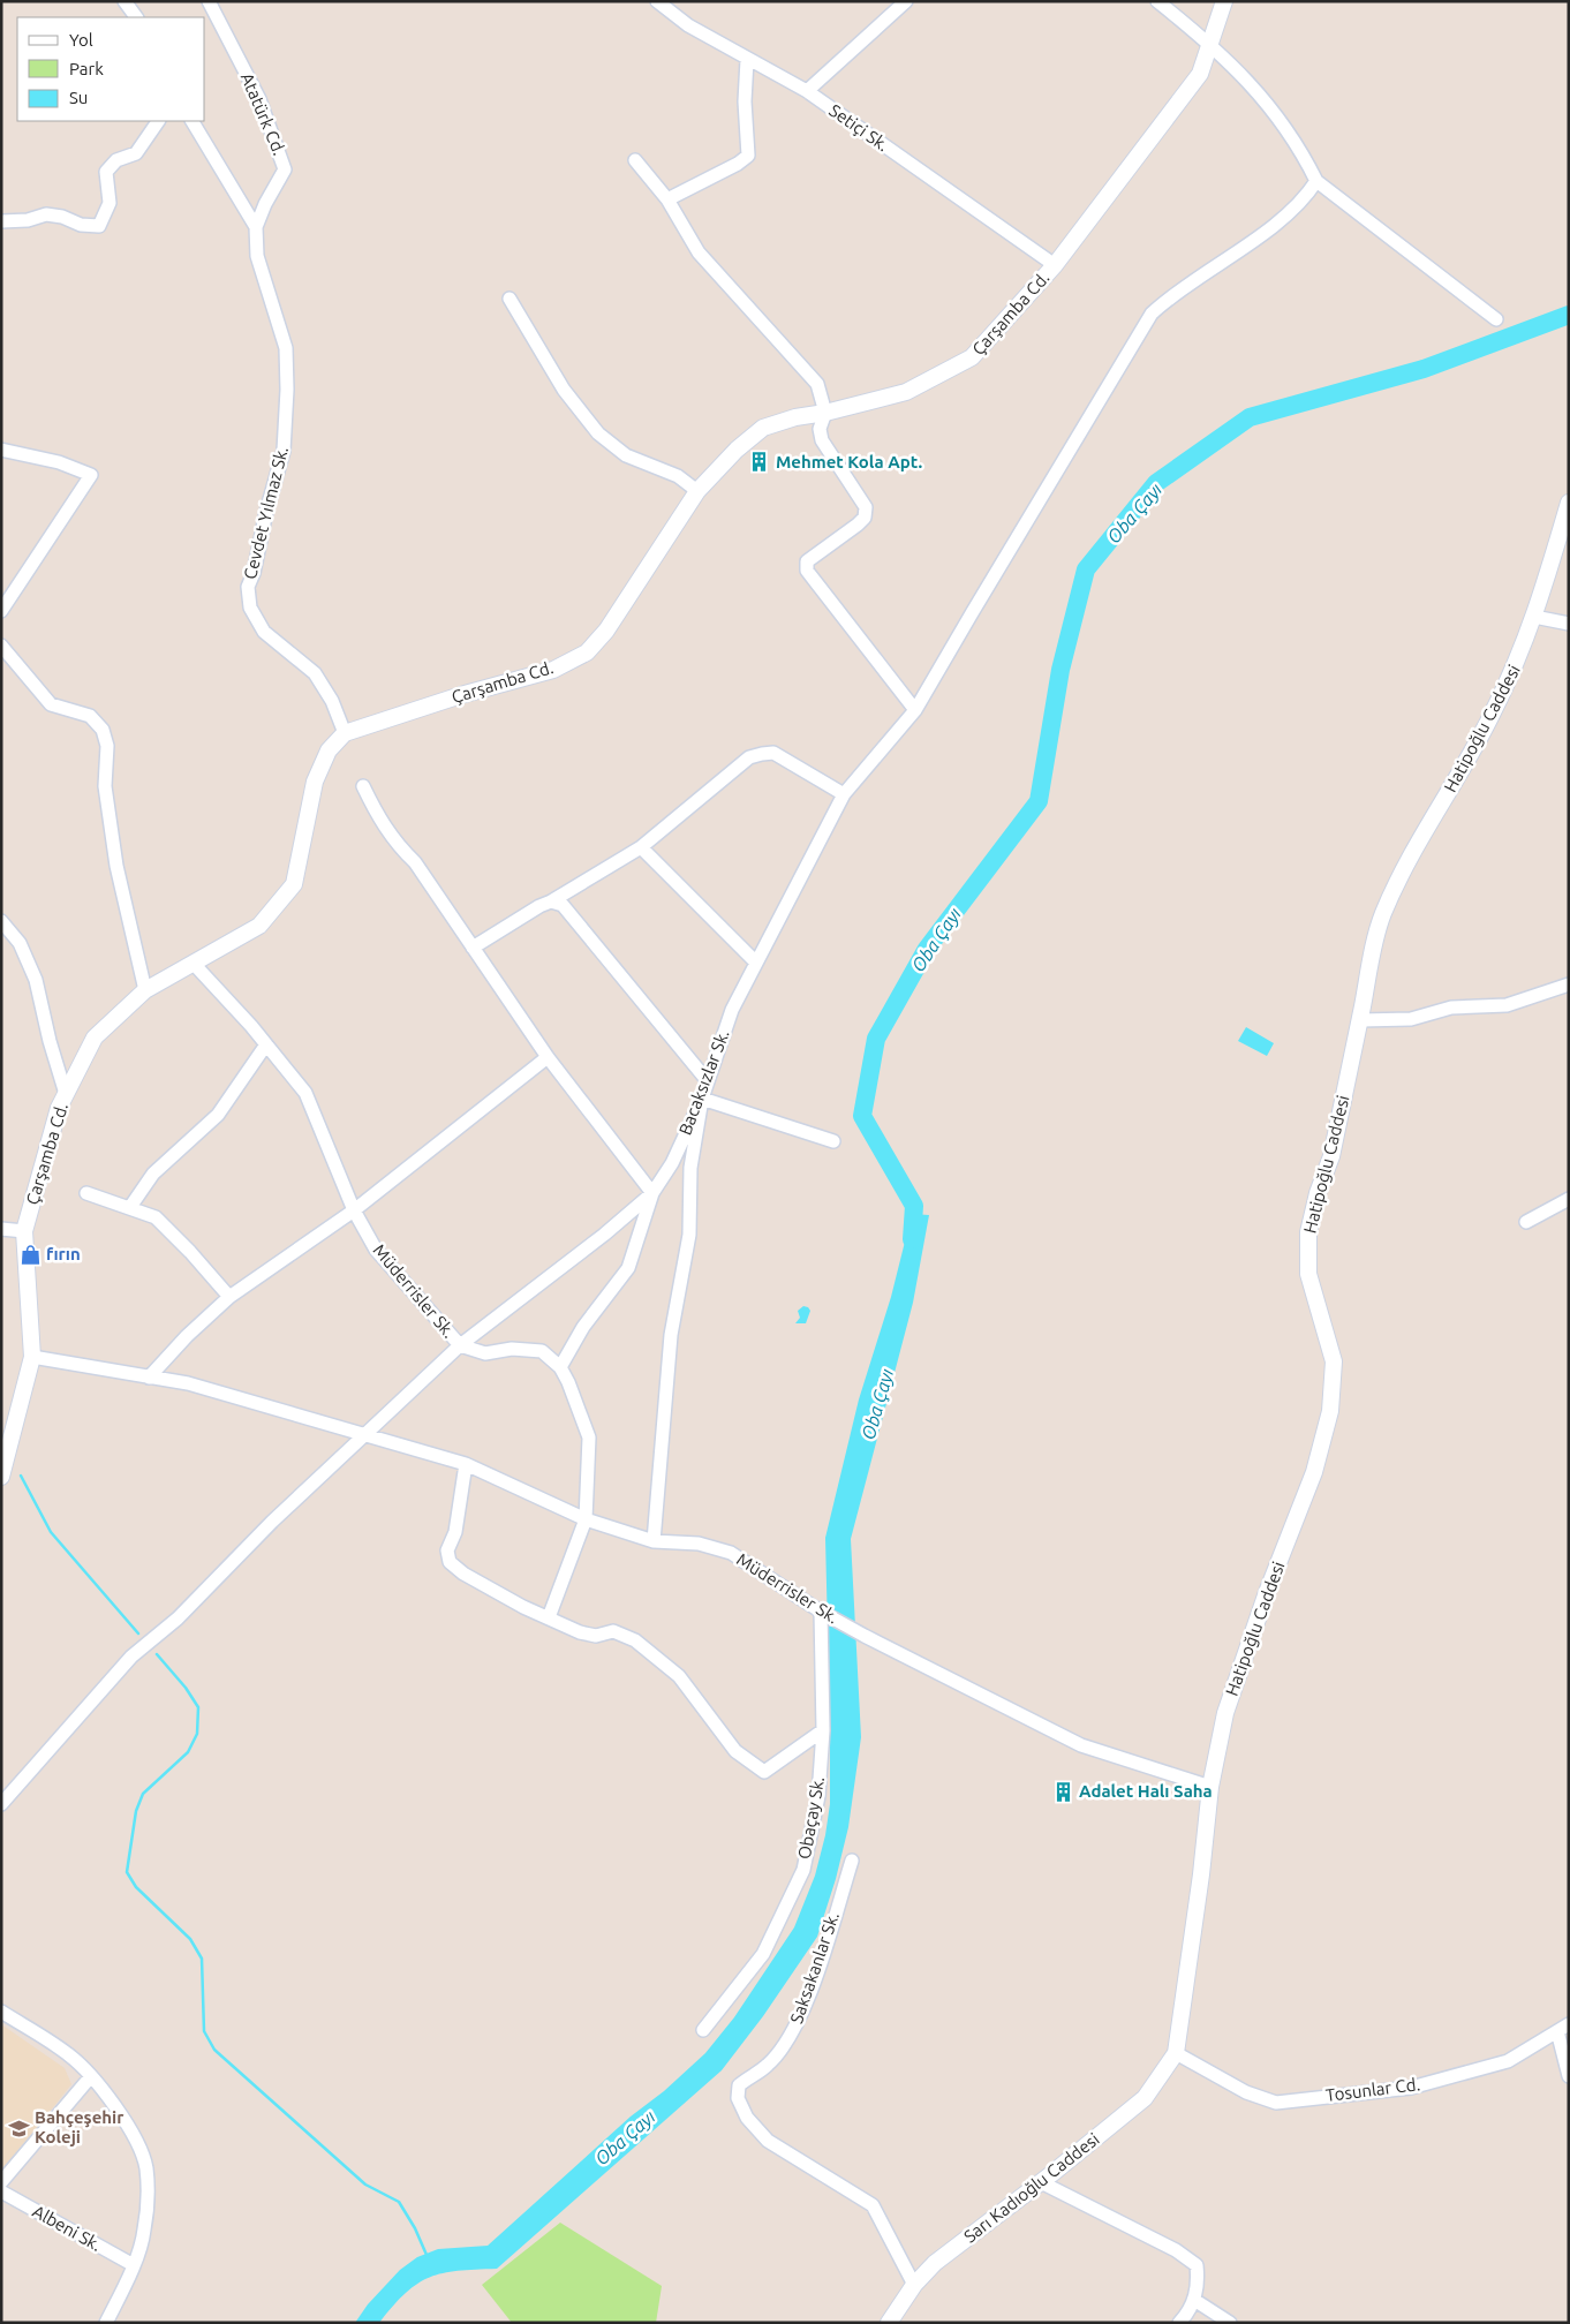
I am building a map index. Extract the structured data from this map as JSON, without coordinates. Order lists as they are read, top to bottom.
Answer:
{
  "streets": {
    "street": [
      "Atatürk Cd.",
      "Setiçi Sk.",
      "Çarşamba Cd.",
      "Cevdet Yılmaz Sk.",
      "Hatipoğlu Caddesi",
      "Bacaksızlar Sk.",
      "Müderrisler Sk.",
      "Obaçay Sk.",
      "Saksakanlar Sk.",
      "Tosunlar Cd.",
      "Sarı Kadıoğlu Caddesi",
      "Albeni Sk."
    ]
  },
  "crossings": [
    ["Atatürk Cd.", "Cevdet Yılmaz Sk."],
    ["Setiçi Sk.", "Çarşamba Cd."],
    ["Çarşamba Cd.", "Cevdet Yılmaz Sk."],
    ["Çarşamba Cd.", "Müderrisler Sk."],
    ["Hatipoğlu Caddesi", "Müderrisler Sk."],
    ["Hatipoğlu Caddesi", "Tosunlar Cd."],
    ["Hatipoğlu Caddesi", "Sarı Kadıoğlu Caddesi"],
    ["Bacaksızlar Sk.", "Müderrisler Sk."],
    ["Müderrisler Sk.", "Obaçay Sk."],
    ["Saksakanlar Sk.", "Sarı Kadıoğlu Caddesi"],
    ["Tosunlar Cd.", "Sarı Kadıoğlu Caddesi"]
  ],
  "water": ["Oba Çayı"],
  "places": {
    "building": ["Mehmet Kola Apt.", "Adalet Halı Saha"],
    "shop": ["fırın"],
    "school or university": ["Bahçeşehir Koleji"]
  },
  "legend": ["Yol", "Park", "Su"]
}
